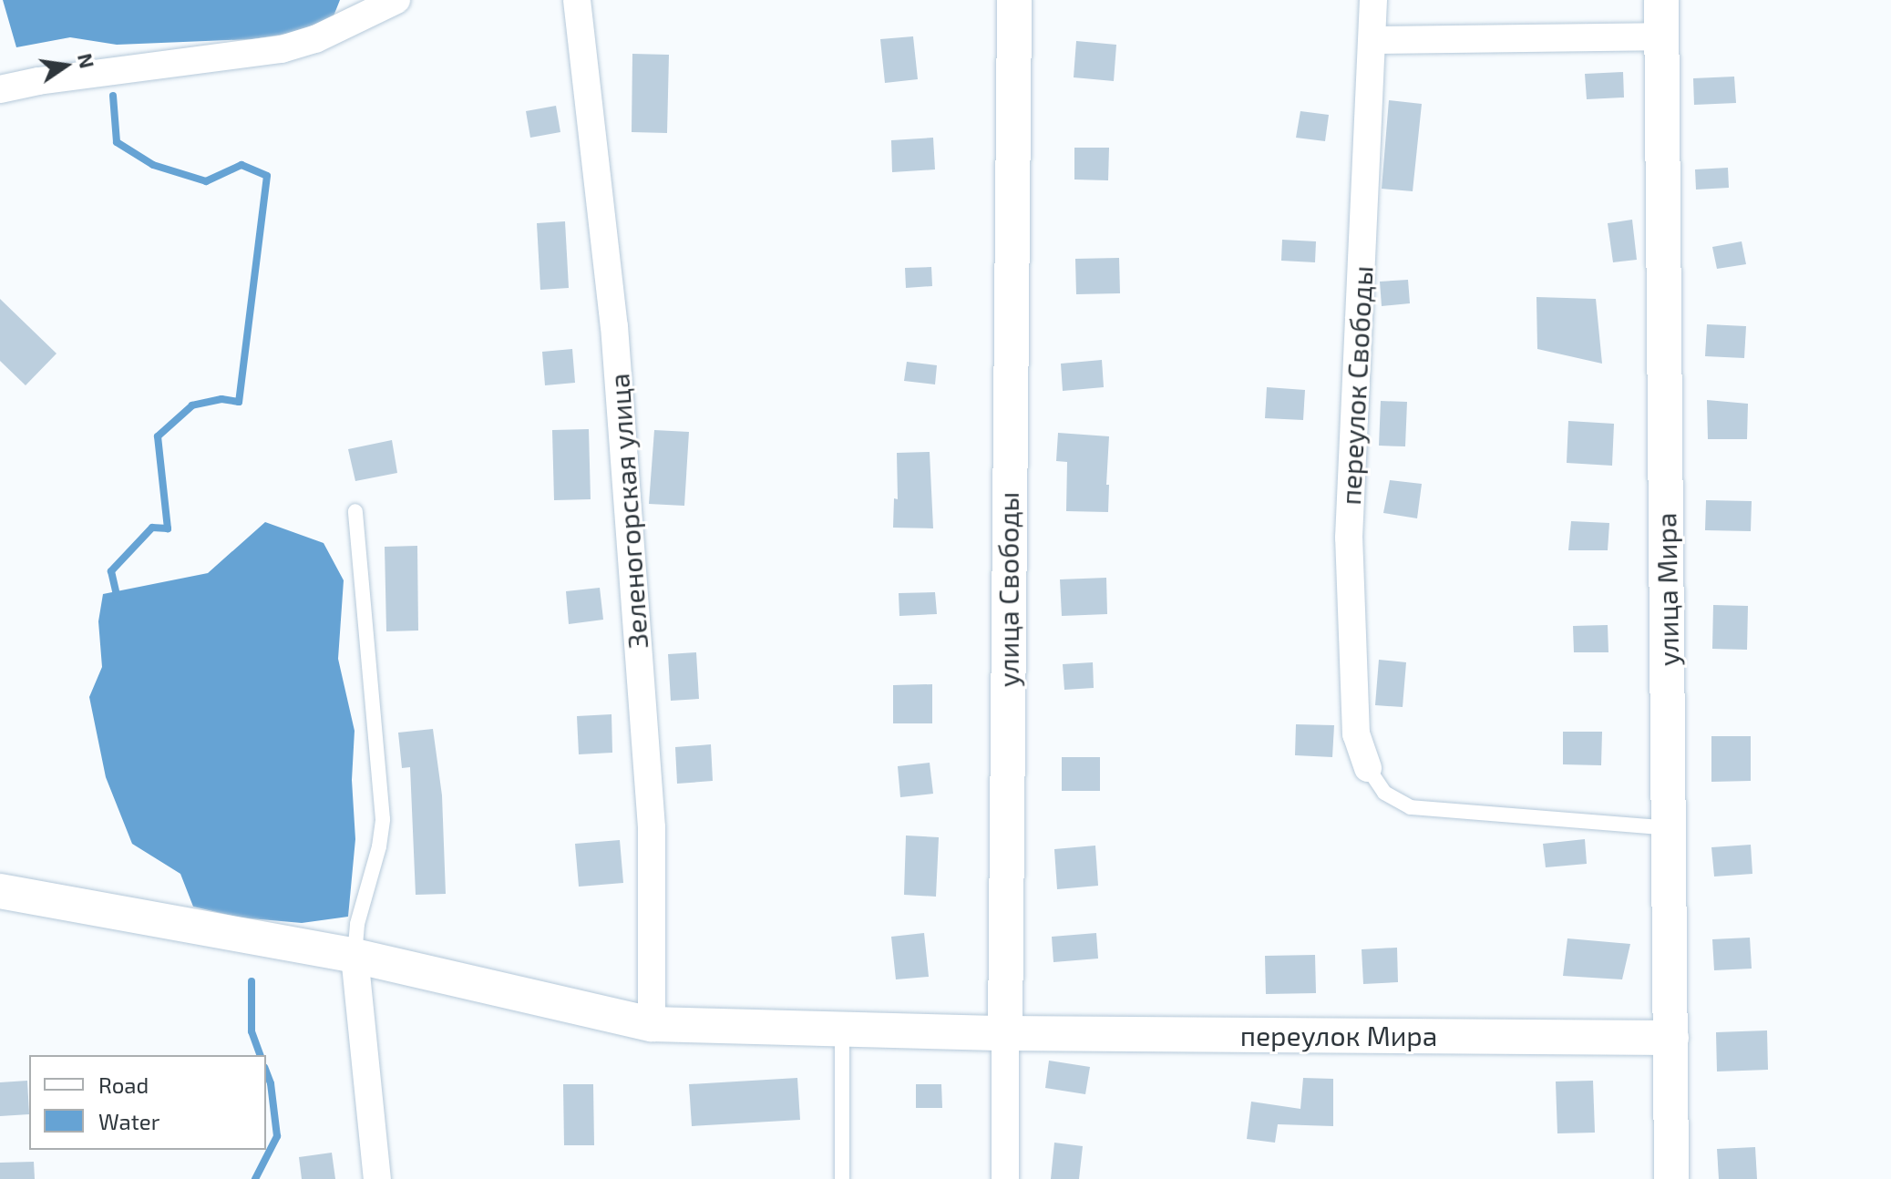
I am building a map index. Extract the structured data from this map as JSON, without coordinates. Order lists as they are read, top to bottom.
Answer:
{
  "streets": {
    "street": [
      "переулок Свободы",
      "Зеленогорская улица",
      "улица Свободы",
      "улица Мира",
      "переулок Мира"
    ]
  },
  "crossings": [
    ["Зеленогорская улица", "переулок Мира"],
    ["улица Свободы", "переулок Мира"],
    ["улица Мира", "переулок Мира"]
  ],
  "legend": ["Road", "Water"],
  "north": "right"
}
